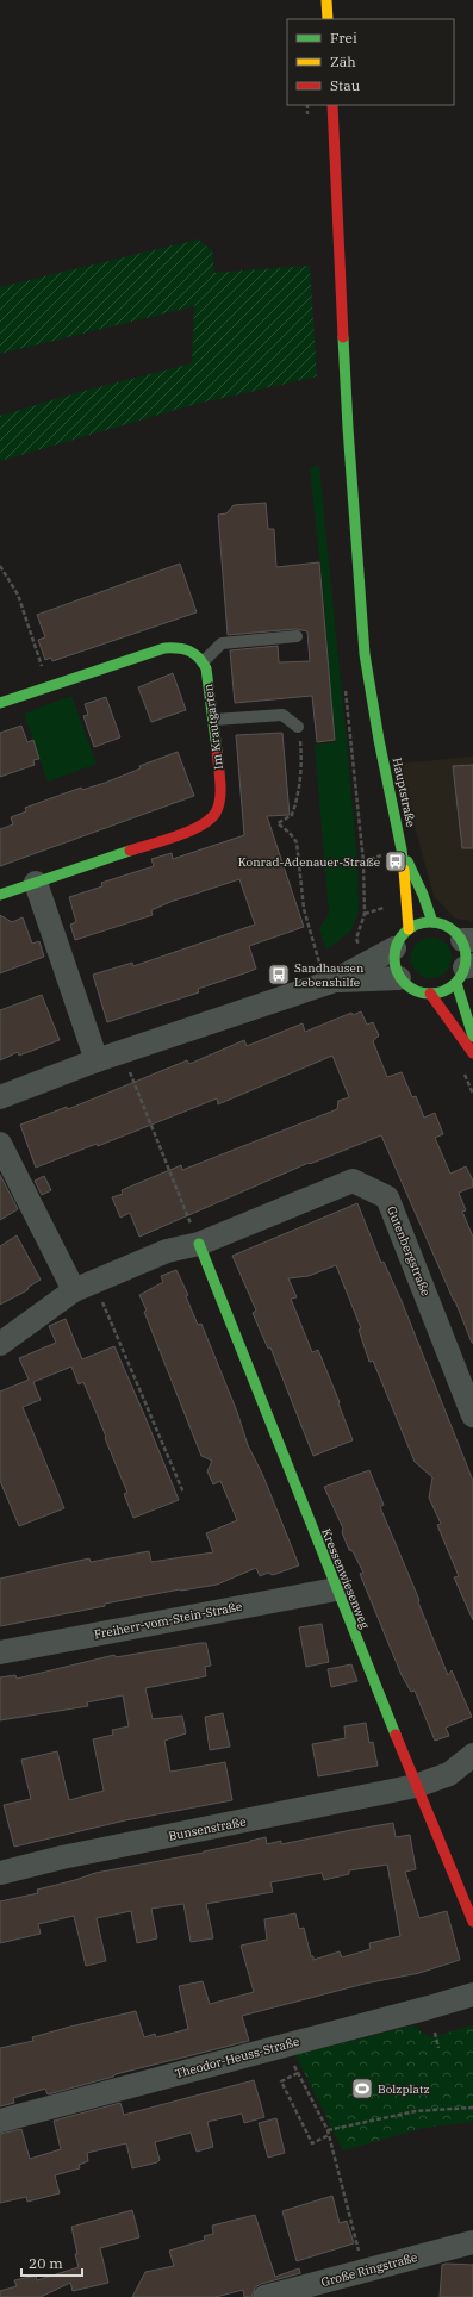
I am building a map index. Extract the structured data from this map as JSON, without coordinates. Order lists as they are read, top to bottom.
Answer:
{
  "streets": {
    "street": [
      "Im Krautgarten",
      "Hauptstraße",
      "Gutenbergstraße",
      "Kressenwiesenweg",
      "Freiherr-vom-Stein-Straße",
      "Bunsenstraße",
      "Theodor-Heuss-Straße",
      "Große Ringstraße"
    ]
  },
  "crossings": [
    ["Gutenbergstraße", "Kressenwiesenweg"],
    ["Kressenwiesenweg", "Freiherr-vom-Stein-Straße"],
    ["Kressenwiesenweg", "Bunsenstraße"]
  ],
  "places": {
    "bus stop": ["Konrad-Adenauer-Straße", "Sandhausen Lebenshilfe"],
    "sports": ["Bolzplatz"]
  },
  "legend": ["Frei", "Zäh", "Stau"],
  "scale_bar": "20 m"
}
